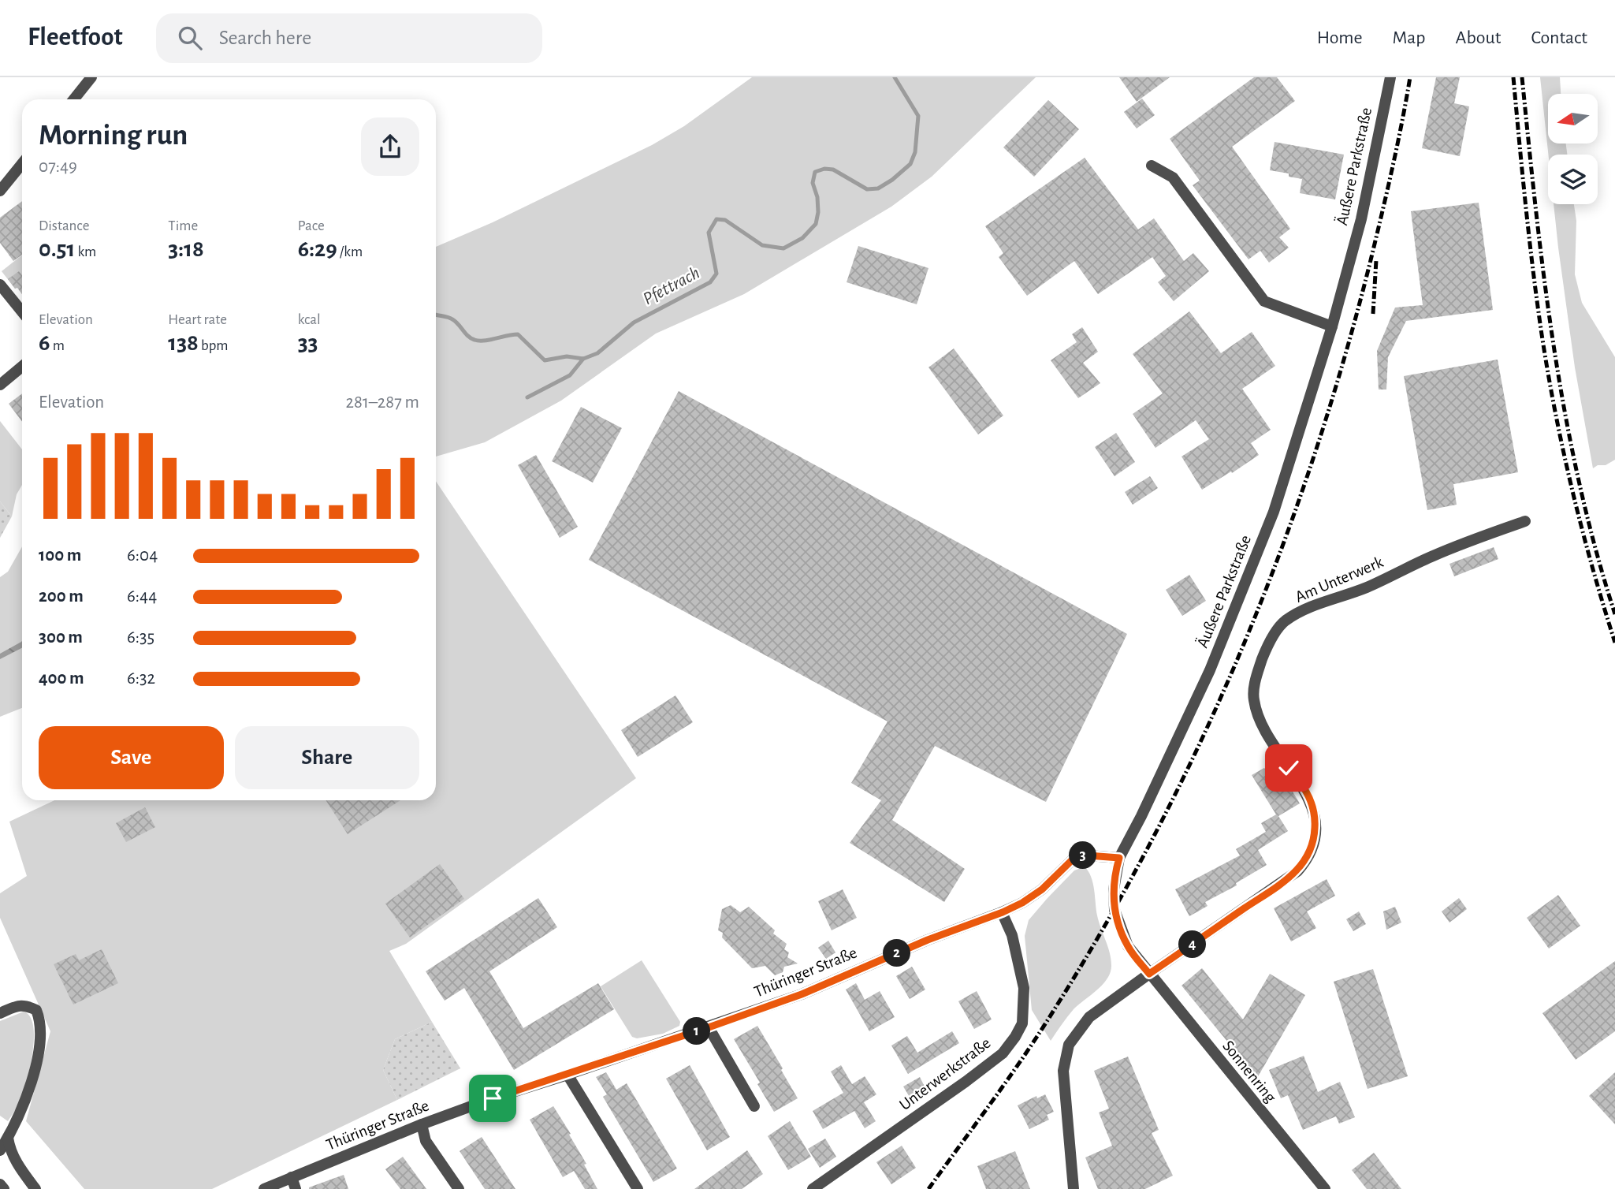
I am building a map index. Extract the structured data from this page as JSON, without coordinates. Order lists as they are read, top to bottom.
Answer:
{
  "streets": {
    "street": [
      "Äußere Parkstraße",
      "Am Unterwerk",
      "Thüringer Straße",
      "Sonnenring",
      "Unterwerkstraße"
    ]
  },
  "crossings": [
    ["Äußere Parkstraße", "Thüringer Straße"],
    ["Äußere Parkstraße", "Sonnenring"],
    ["Am Unterwerk", "Sonnenring"],
    ["Thüringer Straße", "Sonnenring"],
    ["Thüringer Straße", "Unterwerkstraße"]
  ],
  "water": ["Pfettrach"],
  "north": "left",
  "page": {
    "header": "Fleetfoot",
    "search": "Search here",
    "nav": [
      "Home",
      "Map",
      "About",
      "Contact"
    ],
    "heading": ["Morning run", "07:49"],
    "stats": [
      ["Distance", "0.51 km"],
      ["Time", "3:18"],
      ["Pace", "6:29 /km"],
      ["Elevation", "6 m"],
      ["Heart rate", "138 bpm"],
      ["kcal", "33"]
    ],
    "chart": ["Elevation", "281–287 m"],
    "list": [
      {
        "name": "100 m",
        "note": "6:04"
      },
      {
        "name": "200 m",
        "note": "6:44"
      },
      {
        "name": "300 m",
        "note": "6:35"
      },
      {
        "name": "400 m",
        "note": "6:32"
      }
    ],
    "buttons": ["Save", "Share"],
    "pins": [
      "3",
      "4",
      "2",
      "1"
    ]
  }
}
